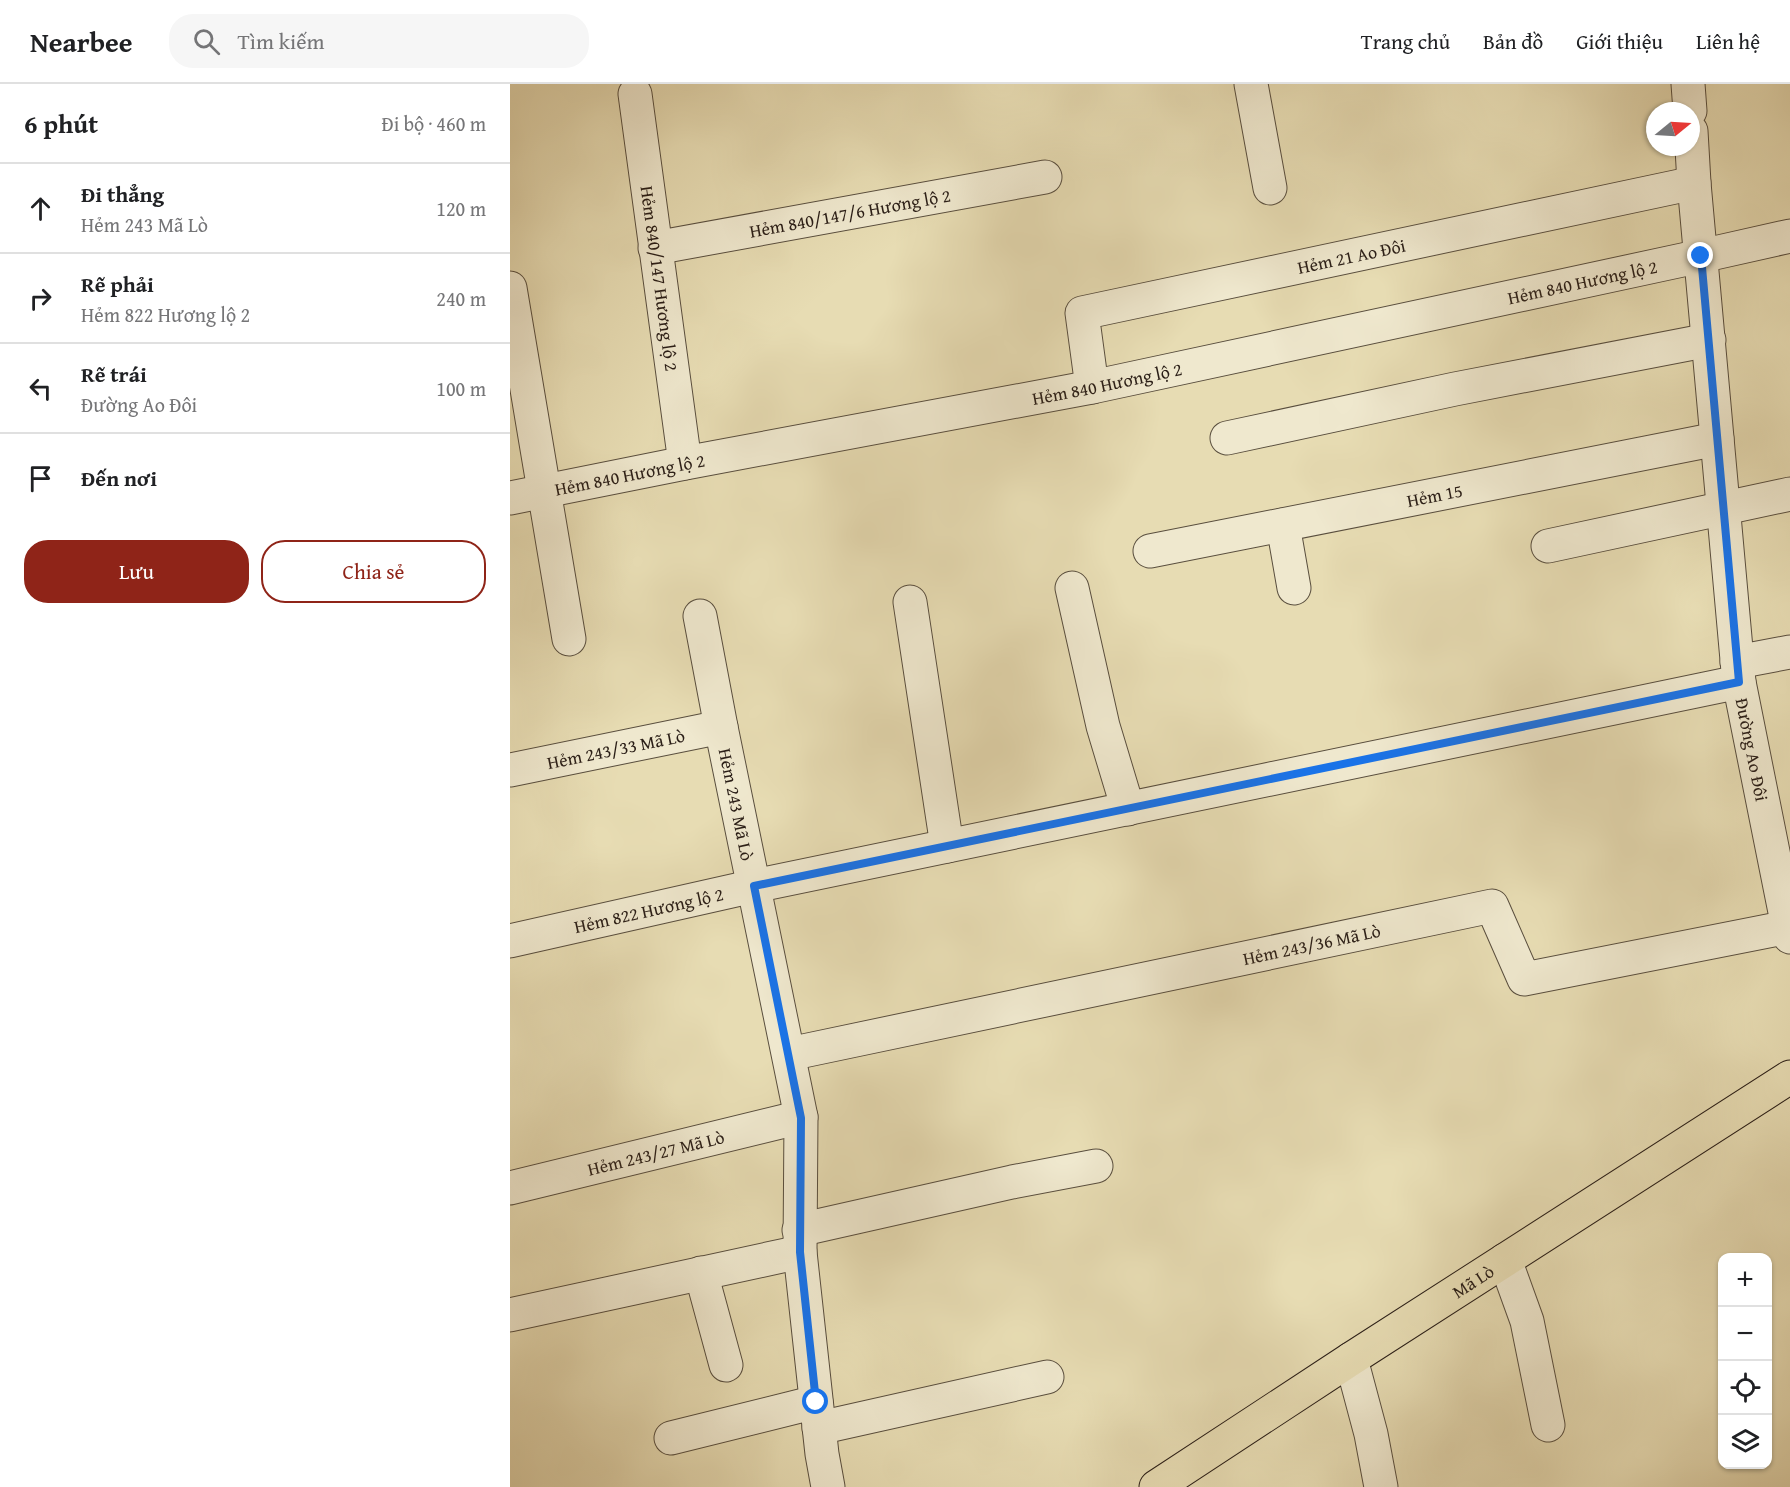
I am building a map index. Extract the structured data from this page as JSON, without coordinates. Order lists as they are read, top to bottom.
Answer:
{
  "streets": {
    "main road": ["Mã Lò"],
    "street": [
      "Hẻm 840/147/6 Hương lộ 2",
      "Hẻm 21 Ao Đôi",
      "Hẻm 840/147 Hương lộ 2",
      "Hẻm 840 Hương lộ 2",
      "Hẻm 15",
      "Hẻm 243/33 Mã Lò",
      "Đường Ao Đôi",
      "Hẻm 243 Mã Lò",
      "Hẻm 822 Hương lộ 2",
      "Hẻm 243/36 Mã Lò",
      "Hẻm 243/27 Mã Lò"
    ]
  },
  "crossings": [
    ["Hẻm 840/147/6 Hương lộ 2", "Hẻm 840/147 Hương lộ 2"],
    ["Hẻm 21 Ao Đôi", "Hẻm 840 Hương lộ 2"],
    ["Hẻm 21 Ao Đôi", "Đường Ao Đôi"],
    ["Hẻm 840/147 Hương lộ 2", "Hẻm 840 Hương lộ 2"],
    ["Hẻm 840 Hương lộ 2", "Đường Ao Đôi"],
    ["Hẻm 15", "Đường Ao Đôi"],
    ["Hẻm 243/33 Mã Lò", "Hẻm 243 Mã Lò"],
    ["Đường Ao Đôi", "Hẻm 822 Hương lộ 2"],
    ["Đường Ao Đôi", "Hẻm 243/36 Mã Lò"],
    ["Hẻm 243 Mã Lò", "Hẻm 822 Hương lộ 2"],
    ["Hẻm 243 Mã Lò", "Hẻm 243/36 Mã Lò"],
    ["Hẻm 243 Mã Lò", "Hẻm 243/27 Mã Lò"]
  ],
  "north": "right",
  "page": {
    "header": "Nearbee",
    "search": "Tìm kiếm",
    "nav": [
      "Trang chủ",
      "Bản đồ",
      "Giới thiệu",
      "Liên hệ"
    ],
    "heading": ["6 phút", "Đi bộ · 460 m"],
    "list": [
      ["Đi thẳng", "Hẻm 243 Mã Lò", "120 m"],
      ["Rẽ phải", "Hẻm 822 Hương lộ 2", "240 m"],
      ["Rẽ trái", "Đường Ao Đôi", "100 m"],
      "Đến nơi"
    ],
    "buttons": ["Lưu", "Chia sẻ"],
    "map_buttons": ["+", "−"]
  }
}
